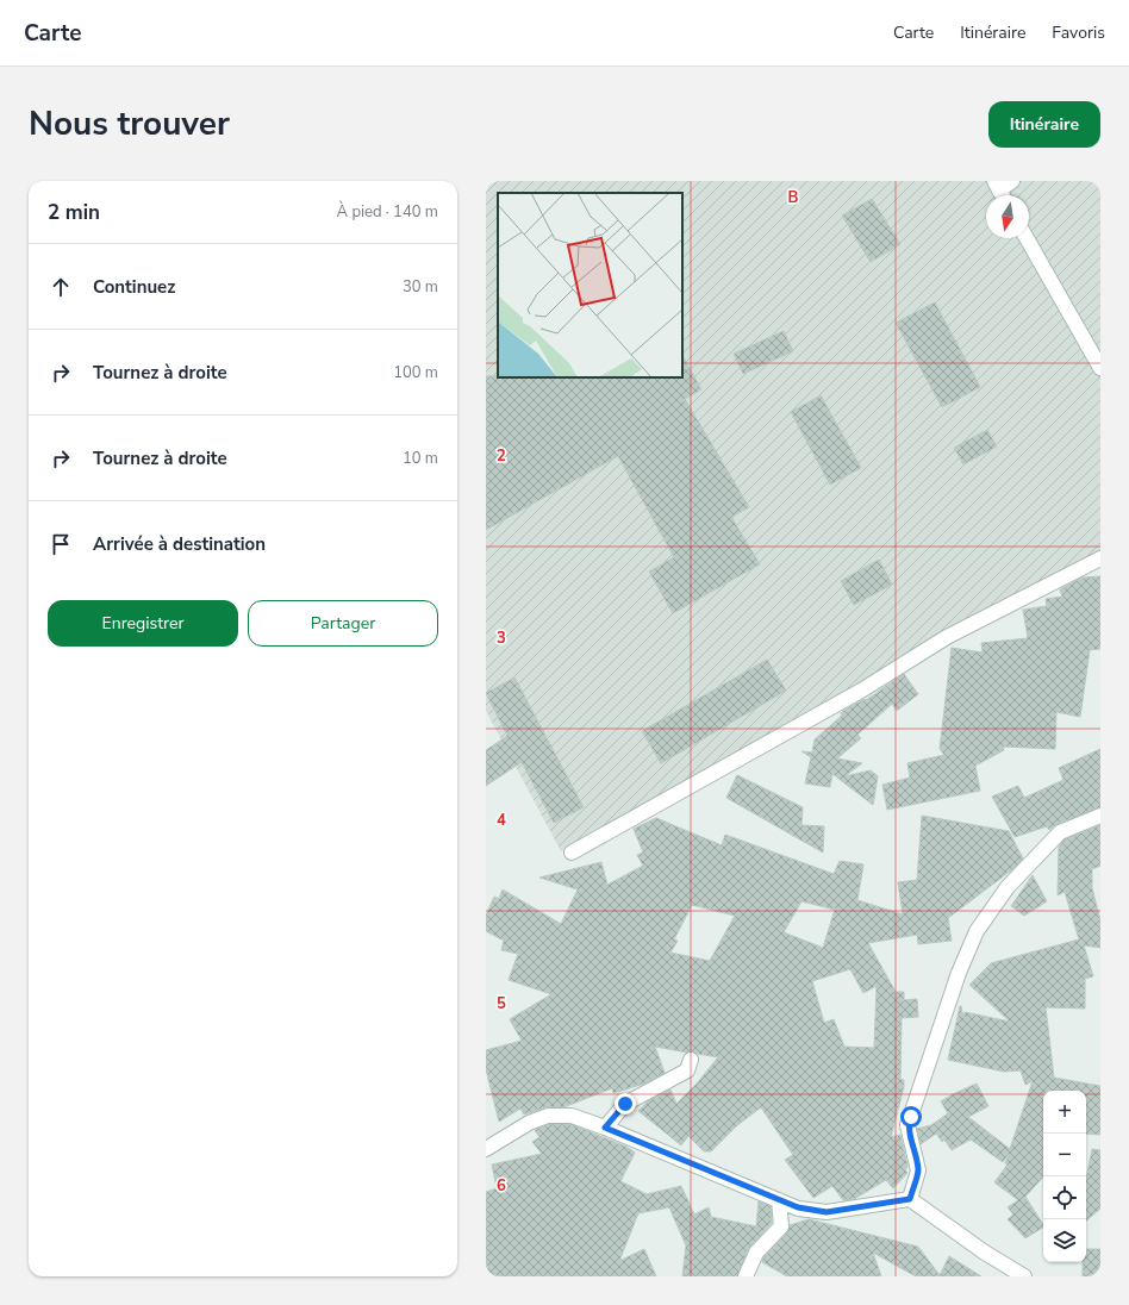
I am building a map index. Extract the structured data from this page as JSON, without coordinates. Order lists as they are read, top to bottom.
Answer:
{
  "north": "bottom",
  "page": {
    "header": "Carte",
    "nav": ["Carte", "Itinéraire", "Favoris"],
    "title": "Nous trouver",
    "buttons": [
      "Itinéraire",
      ["Enregistrer", "Partager"]
    ],
    "heading": ["2 min", "À pied · 140 m"],
    "list": [
      ["Continuez", "30 m"],
      ["Tournez à droite", "100 m"],
      ["Tournez à droite", "10 m"],
      "Arrivée à destination"
    ],
    "map_buttons": ["+", "−"]
  },
  "grid": {
    "columns": ["B"],
    "rows": [
      "2",
      "3",
      "4",
      "5",
      "6"
    ]
  }
}
